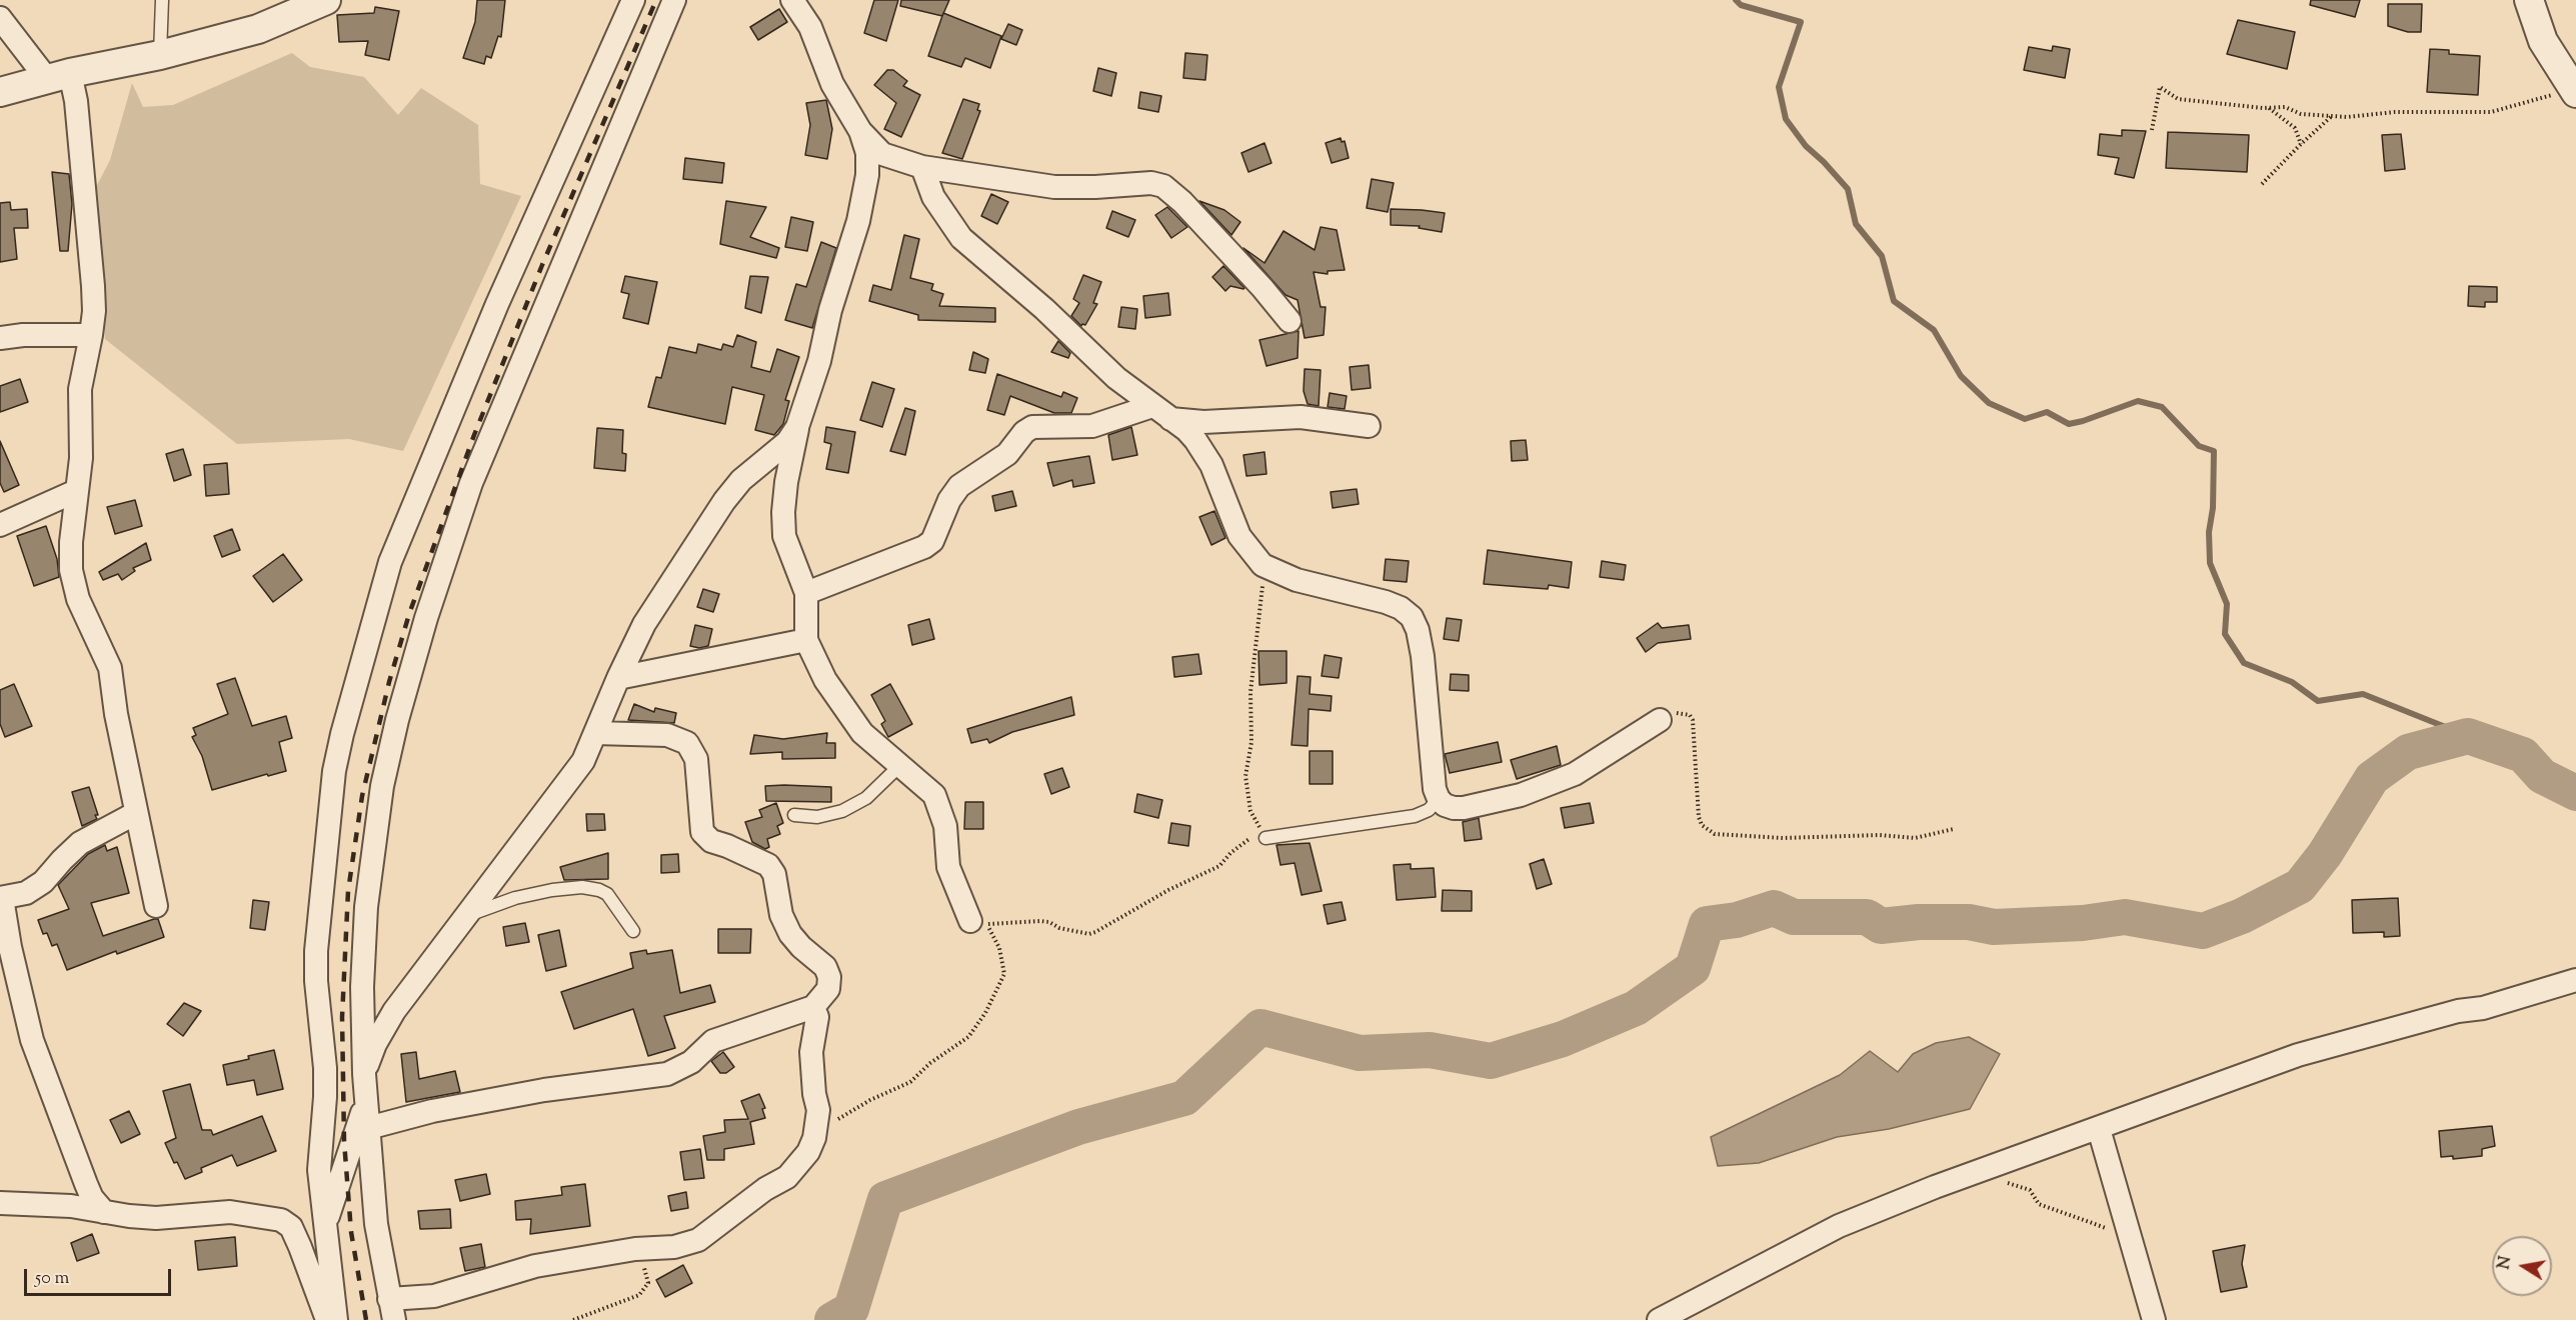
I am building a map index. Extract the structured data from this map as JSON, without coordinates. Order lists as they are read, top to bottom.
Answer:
{
  "scale_bar": "50 m",
  "north": "left"
}
